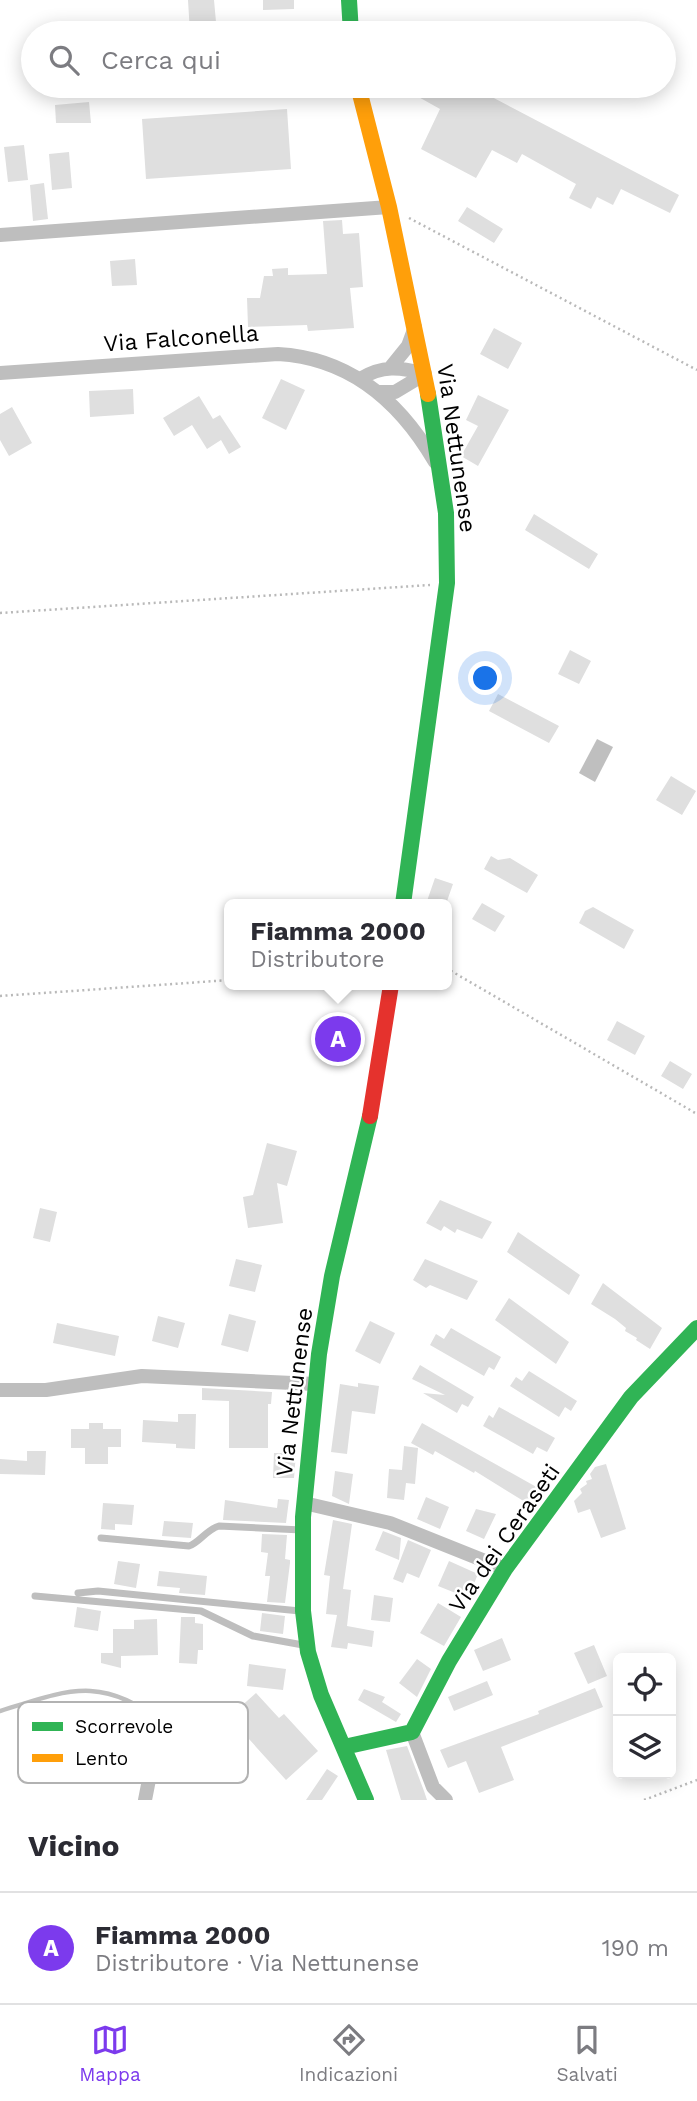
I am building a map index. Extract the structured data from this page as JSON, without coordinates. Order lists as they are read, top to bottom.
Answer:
{
  "streets": {
    "main road": ["Via Nettunense", "Via dei Ceraseti"],
    "street": ["Via Falconella"]
  },
  "crossings": [
    ["Via Falconella", "Via Nettunense"]
  ],
  "legend": ["Scorrevole", "Lento"],
  "page": {
    "search": "Cerca qui",
    "popup": ["Fiamma 2000", "Distributore"],
    "pins": "A",
    "heading": "Vicino",
    "list": [
      {
        "mark": "A",
        "name": "Fiamma 2000",
        "note": "Distributore · Via Nettunense",
        "value": "190 m"
      }
    ],
    "nav": ["Mappa", "Indicazioni", "Salvati"]
  }
}
